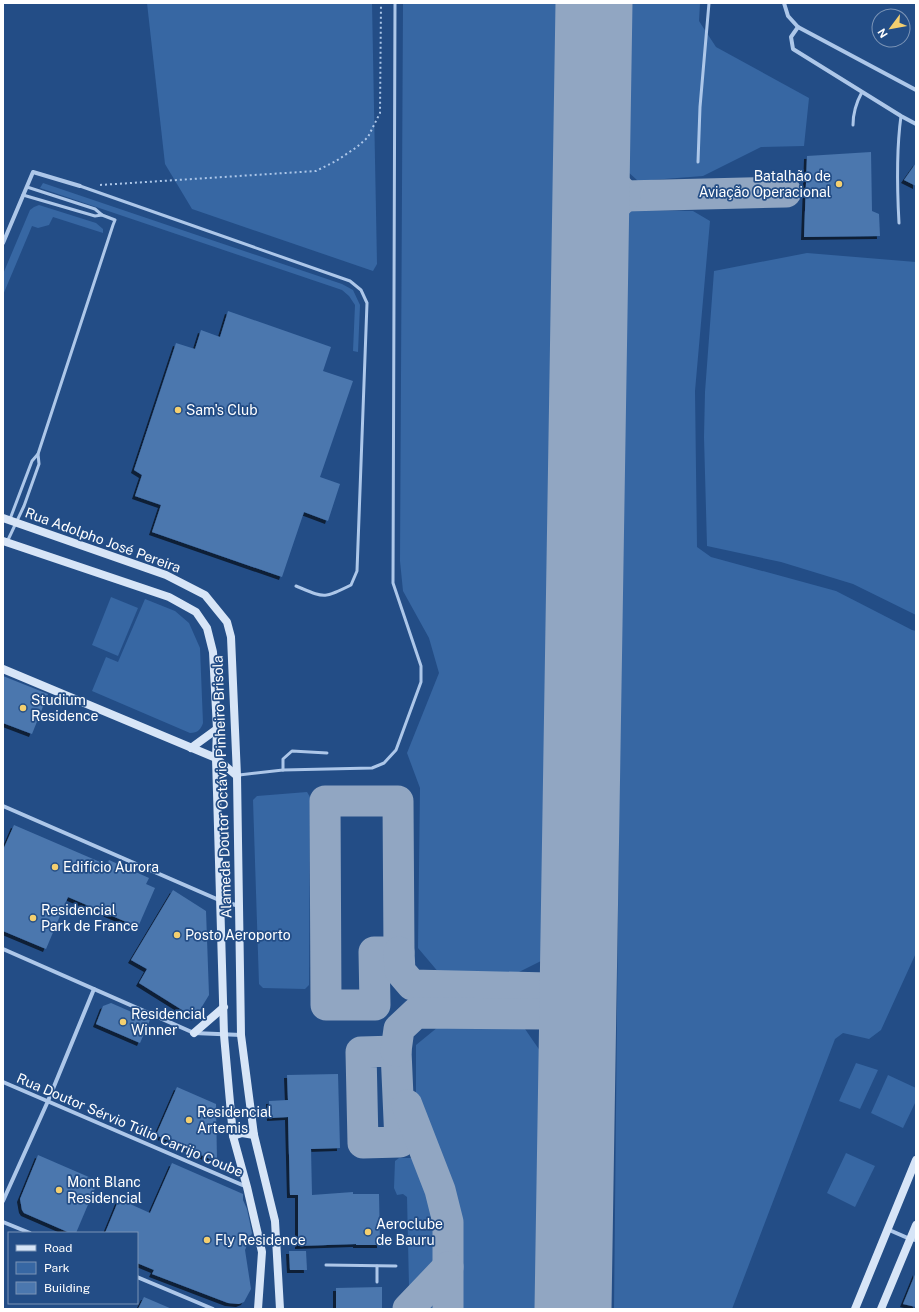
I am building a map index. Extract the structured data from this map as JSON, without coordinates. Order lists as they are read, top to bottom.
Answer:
{
  "streets": {
    "street": ["Rua Adolpho José Pereira", "Alameda Doutor Octávio Pinheiro Brisola", "Rua Doutor Sérvio Túlio Carrijo Coube"]
  },
  "crossings": [
    ["Rua Adolpho José Pereira", "Alameda Doutor Octávio Pinheiro Brisola"],
    ["Alameda Doutor Octávio Pinheiro Brisola", "Rua Doutor Sérvio Túlio Carrijo Coube"]
  ],
  "places": [
    "Batalhão de Aviação Operacional",
    "Sam's Club",
    "Studium Residence",
    "Edifício Aurora",
    "Residencial Park de France",
    "Posto Aeroporto",
    "Residencial Winner",
    "Residencial Artemis",
    "Mont Blanc Residencial",
    "Aeroclube de Bauru",
    "Fly Residence"
  ],
  "legend": ["Road", "Park", "Building"],
  "north": "bottom left"
}
